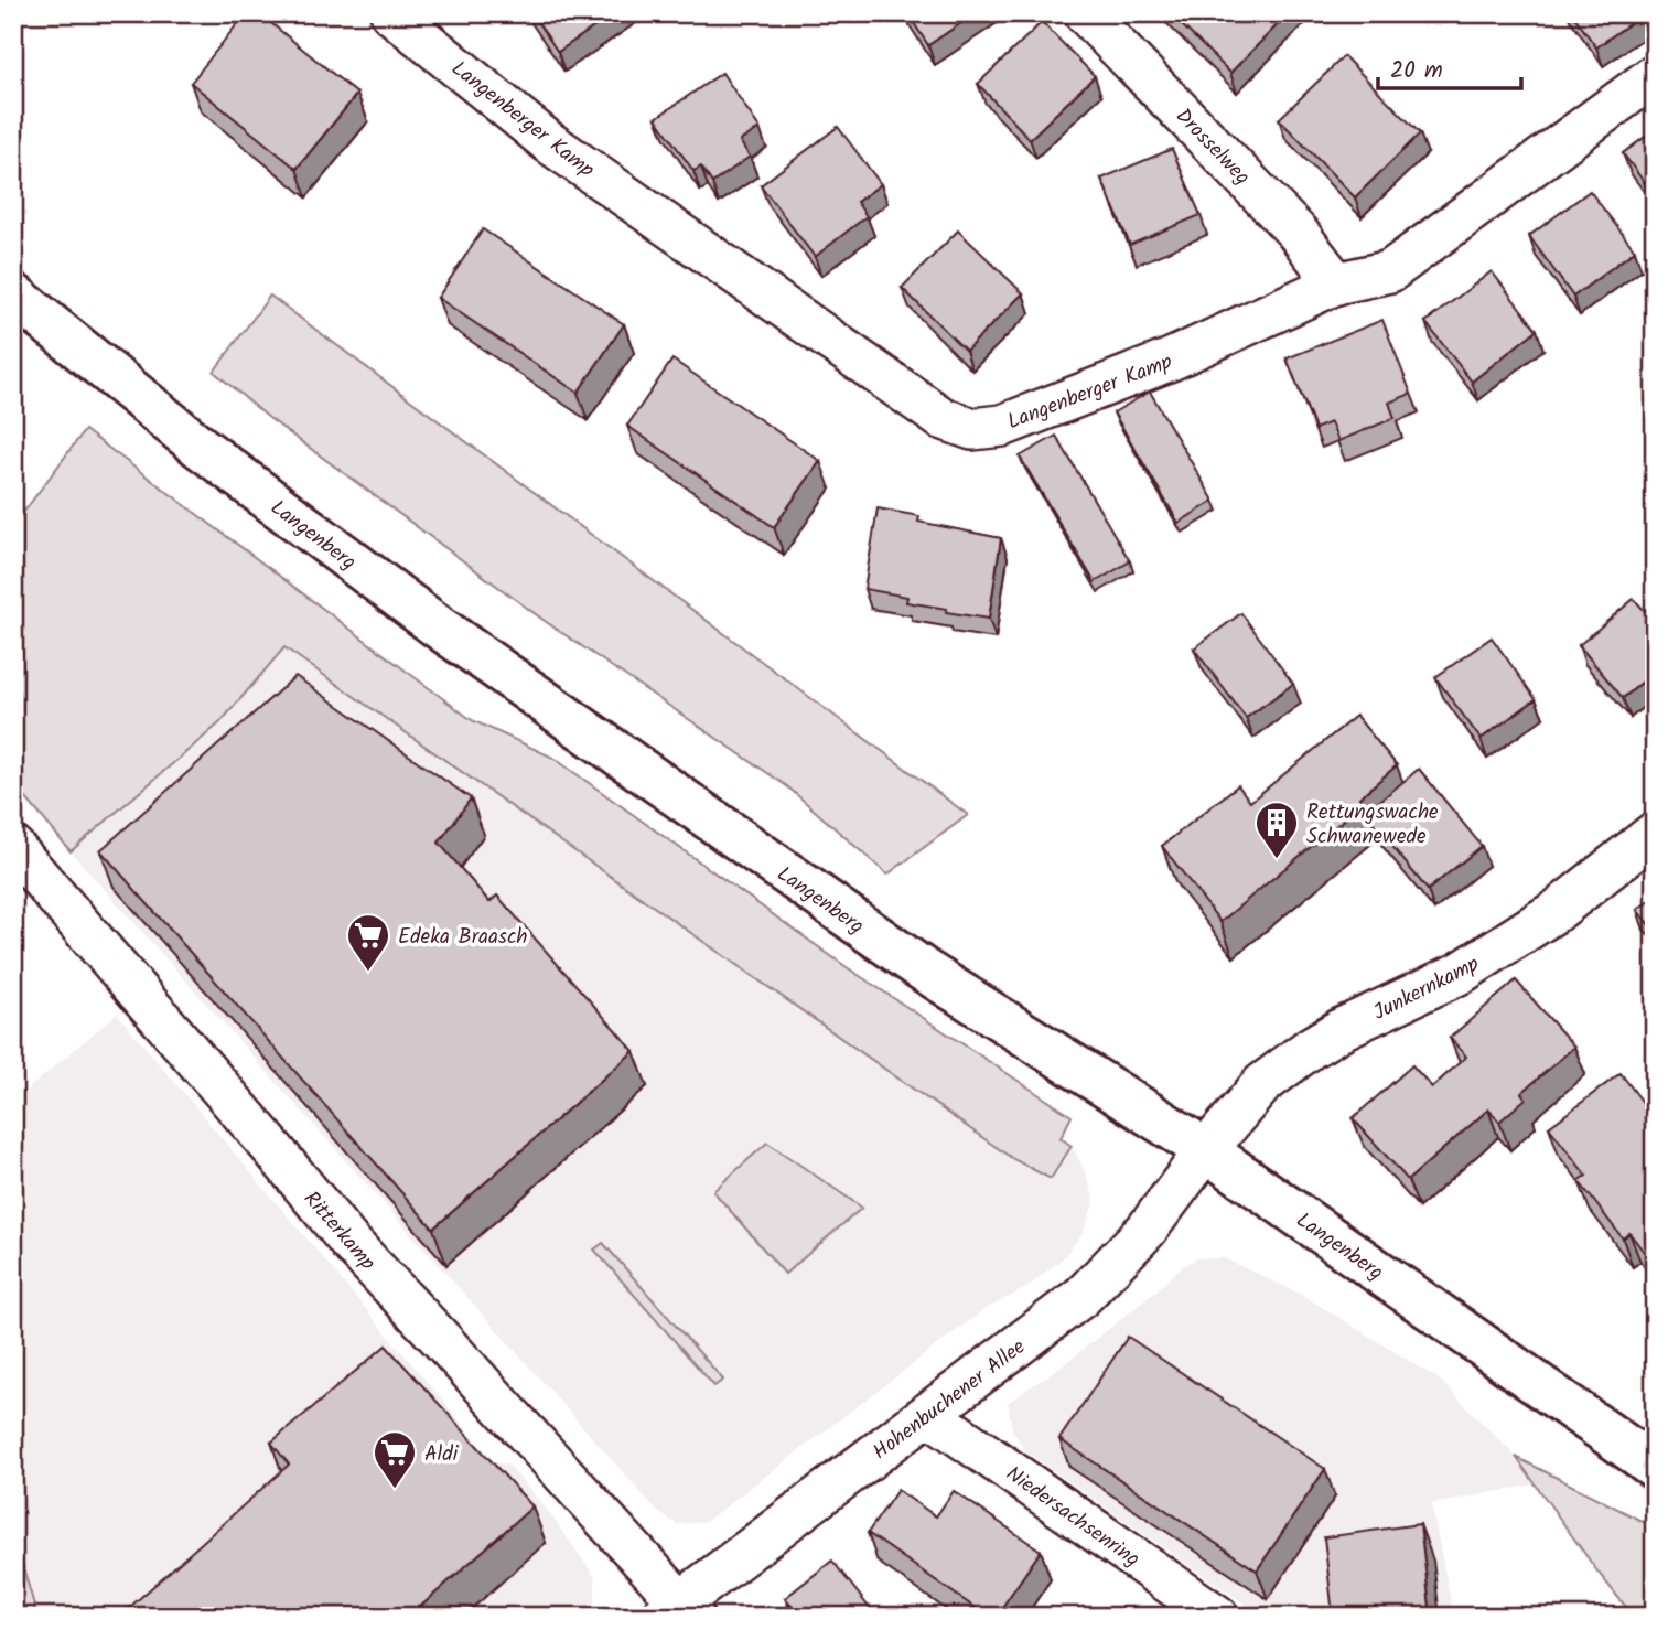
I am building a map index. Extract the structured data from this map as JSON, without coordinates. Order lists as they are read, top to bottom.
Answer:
{
  "streets": {
    "main road": ["Langenberg"],
    "street": [
      "Langenberger Kamp",
      "Drosselweg",
      "Junkernkamp",
      "Ritterkamp",
      "Hohenbuchener Allee",
      "Niedersachsenring"
    ]
  },
  "crossings": [
    ["Langenberger Kamp", "Drosselweg"],
    ["Langenberg", "Junkernkamp"],
    ["Langenberg", "Hohenbuchener Allee"],
    ["Junkernkamp", "Hohenbuchener Allee"],
    ["Ritterkamp", "Hohenbuchener Allee"],
    ["Hohenbuchener Allee", "Niedersachsenring"]
  ],
  "places": {
    "building": ["Rettungswache Schwanewede"],
    "supermarket": ["Edeka Braasch", "Aldi"]
  },
  "scale_bar": "20 m"
}
